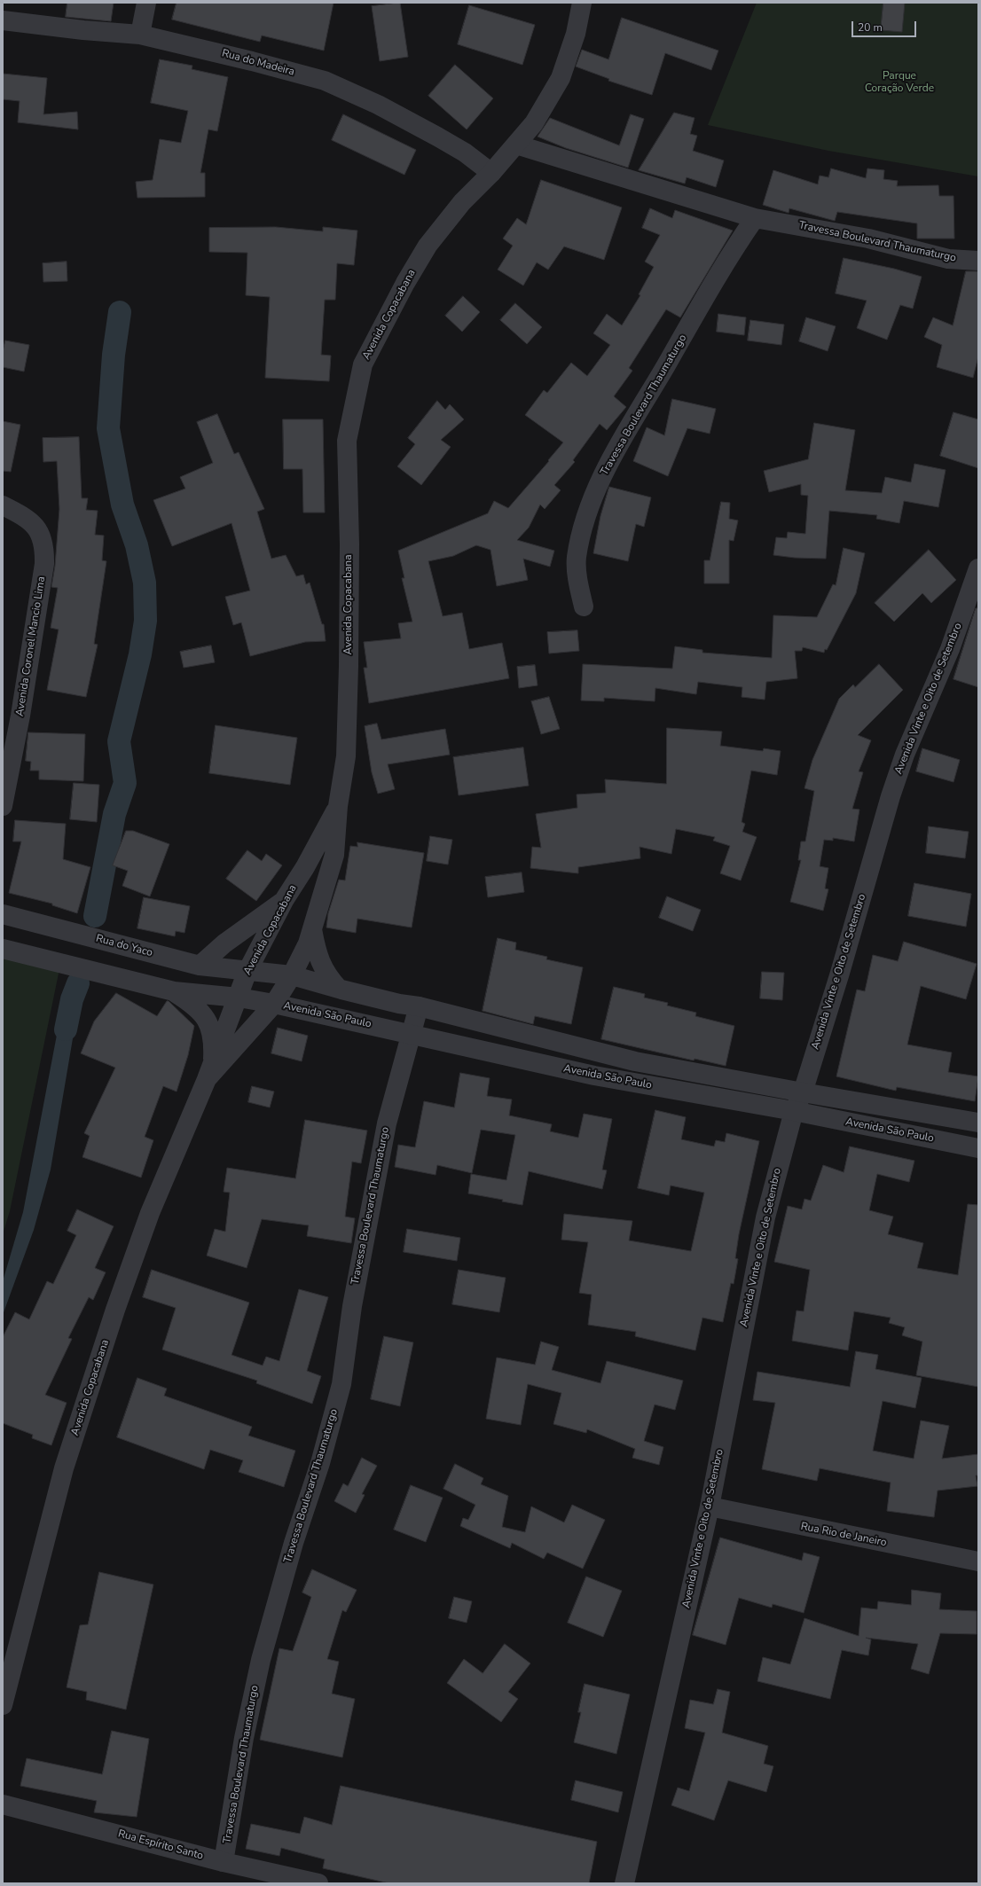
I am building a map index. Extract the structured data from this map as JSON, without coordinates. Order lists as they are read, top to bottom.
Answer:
{
  "streets": {
    "street": [
      "Rua do Madeira",
      "Travessa Boulevard Thaumaturgo",
      "Avenida Copacabana",
      "Avenida Coronel Mancio Lima",
      "Avenida Vinte e Oito de Setembro",
      "Rua do Yaco",
      "Avenida São Paulo",
      "Rua Rio de Janeiro",
      "Rua Espírito Santo"
    ]
  },
  "crossings": [
    ["Rua do Madeira", "Avenida Copacabana"],
    ["Travessa Boulevard Thaumaturgo", "Avenida Copacabana"],
    ["Travessa Boulevard Thaumaturgo", "Avenida São Paulo"],
    ["Travessa Boulevard Thaumaturgo", "Rua Espírito Santo"],
    ["Avenida Copacabana", "Rua do Yaco"],
    ["Avenida Copacabana", "Avenida São Paulo"],
    ["Avenida Vinte e Oito de Setembro", "Avenida São Paulo"],
    ["Avenida Vinte e Oito de Setembro", "Rua Rio de Janeiro"],
    ["Rua do Yaco", "Avenida São Paulo"]
  ],
  "parks": ["Parque Coração Verde"],
  "scale_bar": "20 m"
}
